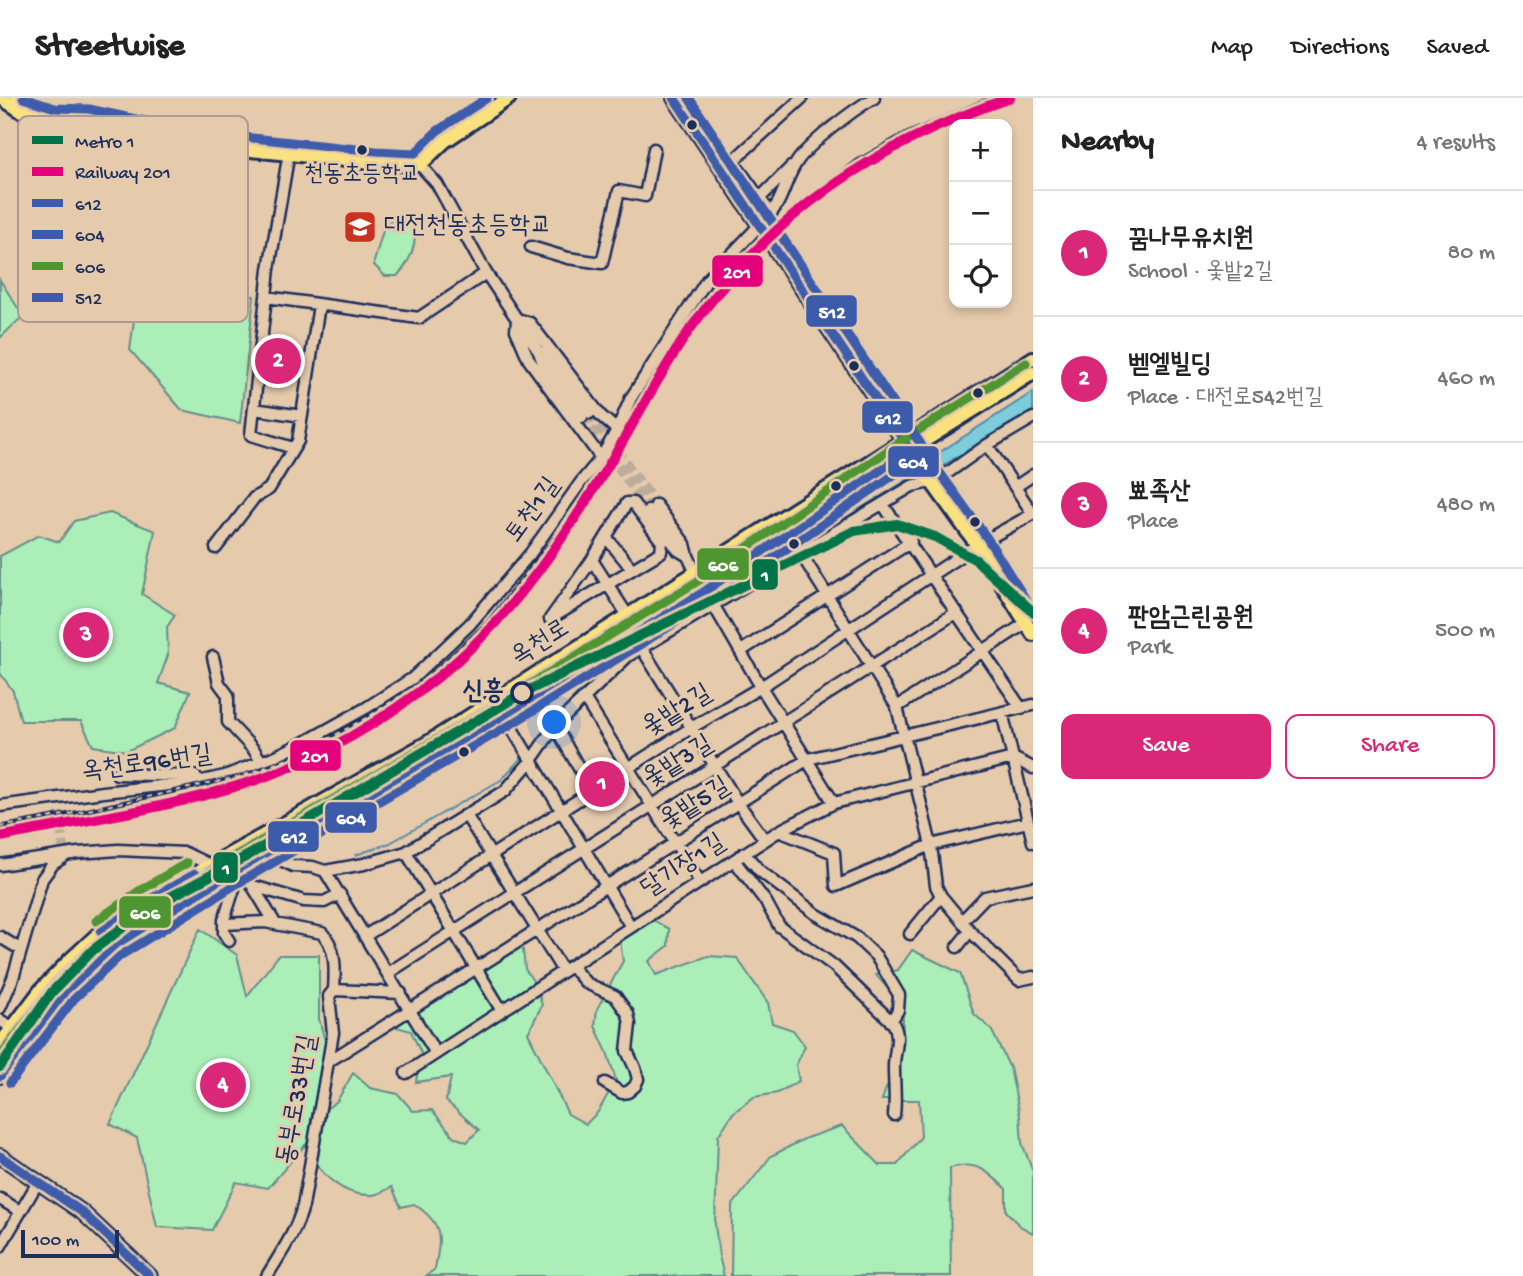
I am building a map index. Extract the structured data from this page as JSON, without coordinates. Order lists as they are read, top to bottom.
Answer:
{
  "streets": {
    "main road": ["옥천로"],
    "street": [
      "토천1길",
      "옻밭2길",
      "옻밭3길",
      "옥천로96번길",
      "옻밭5길",
      "달기장1길",
      "동부로33번길"
    ]
  },
  "crossings": [
    ["토천1길", "옥천로96번길"],
    ["옻밭5길", "동부로33번길"]
  ],
  "places": {
    "other": ["천동초등학교", "신흥"],
    "school or university": ["대전천동초등학교"]
  },
  "lines": [
    "rail line 201",
    "transit line 612",
    "transit line 604",
    "transit line 512",
    "transit line 606",
    "metro line 1"
  ],
  "legend": [
    "Metro 1",
    "Railway 201",
    "612",
    "604",
    "606",
    "512"
  ],
  "scale_bar": "100 m",
  "page": {
    "header": "Streetwise",
    "nav": ["Map", "Directions", "Saved"],
    "heading": ["Nearby", "4 results"],
    "map_buttons": ["+", "−"],
    "list": [
      {
        "mark": "1",
        "name": "꿈나무유치원",
        "note": "School · 옻밭2길",
        "value": "80 m"
      },
      {
        "mark": "2",
        "name": "벧엘빌딩",
        "note": "Place · 대전로542번길",
        "value": "460 m"
      },
      {
        "mark": "3",
        "name": "뾰족산",
        "note": "Place",
        "value": "480 m"
      },
      {
        "mark": "4",
        "name": "판암근린공원",
        "note": "Park",
        "value": "500 m"
      }
    ],
    "pins": [
      "2",
      "3",
      "1",
      "4"
    ],
    "buttons": ["Save", "Share"],
    "scale": "100 m"
  }
}
